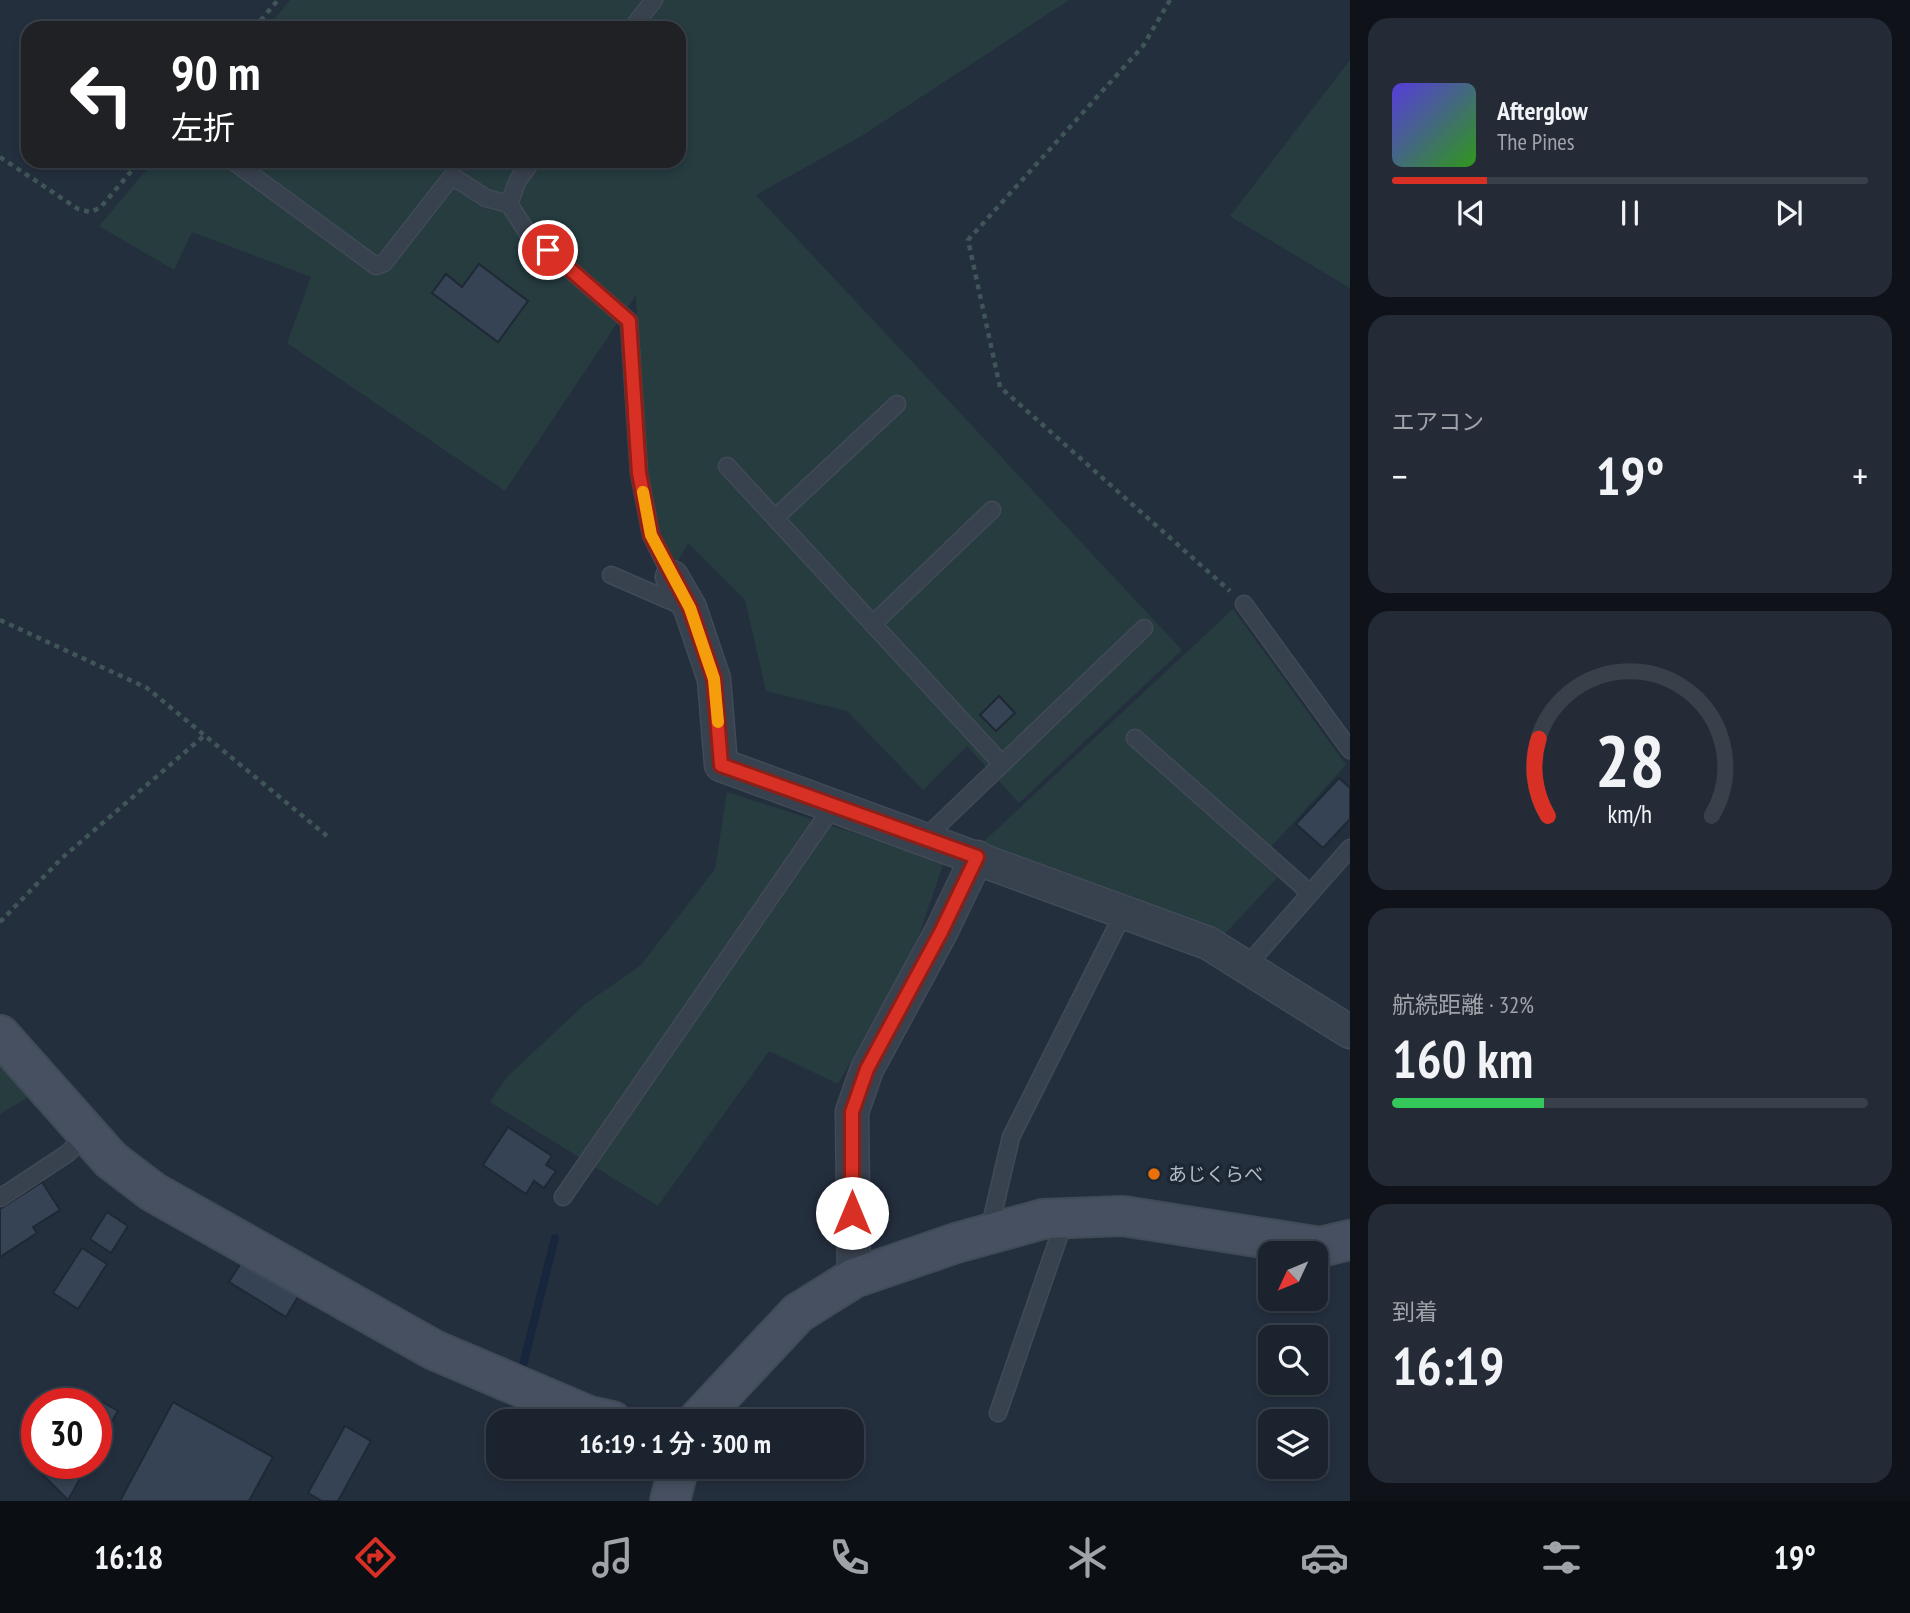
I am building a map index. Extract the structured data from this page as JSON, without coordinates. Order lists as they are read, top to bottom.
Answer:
{
  "places": ["あじくらべ"],
  "north": "bottom left",
  "page": {
    "turn": ["90 m", "左折"],
    "song": ["Afterglow", "The Pines"],
    "tile": [
      "エアコン",
      ["航続距離 · 32%", "160 km"],
      ["到着", "16:19"]
    ],
    "heat": ["−", "19°", "+"],
    "limit": "30",
    "trip": "16:19 · 1 分 · 300 m",
    "tabs": ["16:18", "19°"],
    "gauge": ["28", "km/h"]
  }
}
